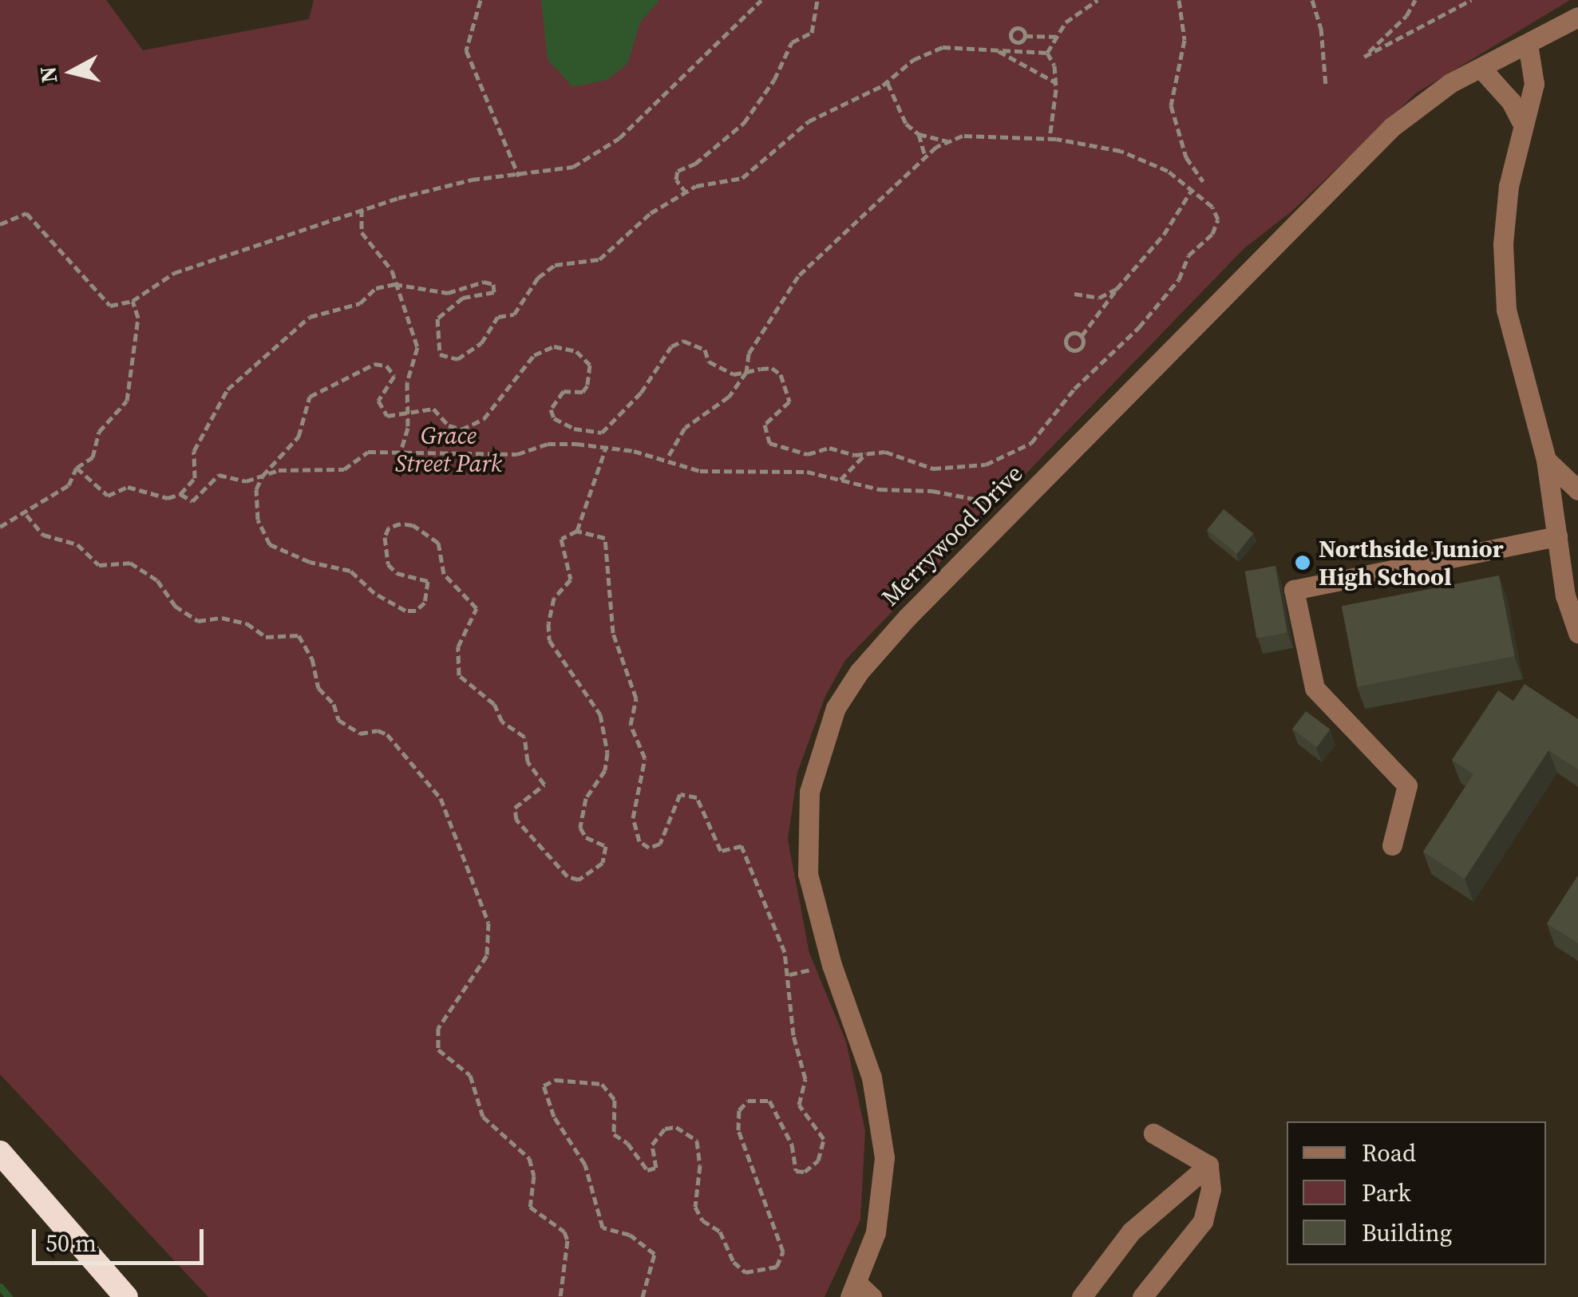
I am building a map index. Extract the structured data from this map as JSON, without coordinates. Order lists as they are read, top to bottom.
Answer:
{
  "streets": {
    "street": ["Merrywood Drive"]
  },
  "parks": ["Grace Street Park"],
  "places": ["Northside Junior High School"],
  "legend": ["Road", "Park", "Building"],
  "scale_bar": "50 m",
  "north": "left"
}
